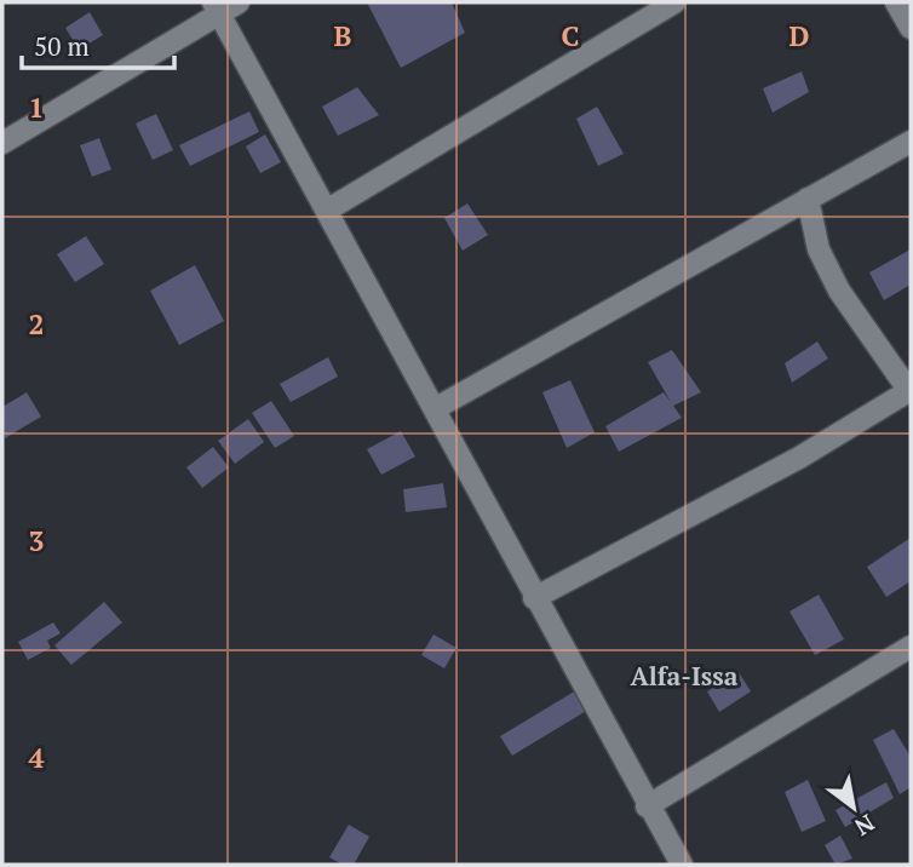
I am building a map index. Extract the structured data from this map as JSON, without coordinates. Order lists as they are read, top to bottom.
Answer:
{
  "districts": ["Alfa-Issa"],
  "scale_bar": "50 m",
  "north": "bottom right",
  "grid": {
    "columns": ["B", "C", "D"],
    "rows": [
      "1",
      "2",
      "3",
      "4"
    ]
  }
}
